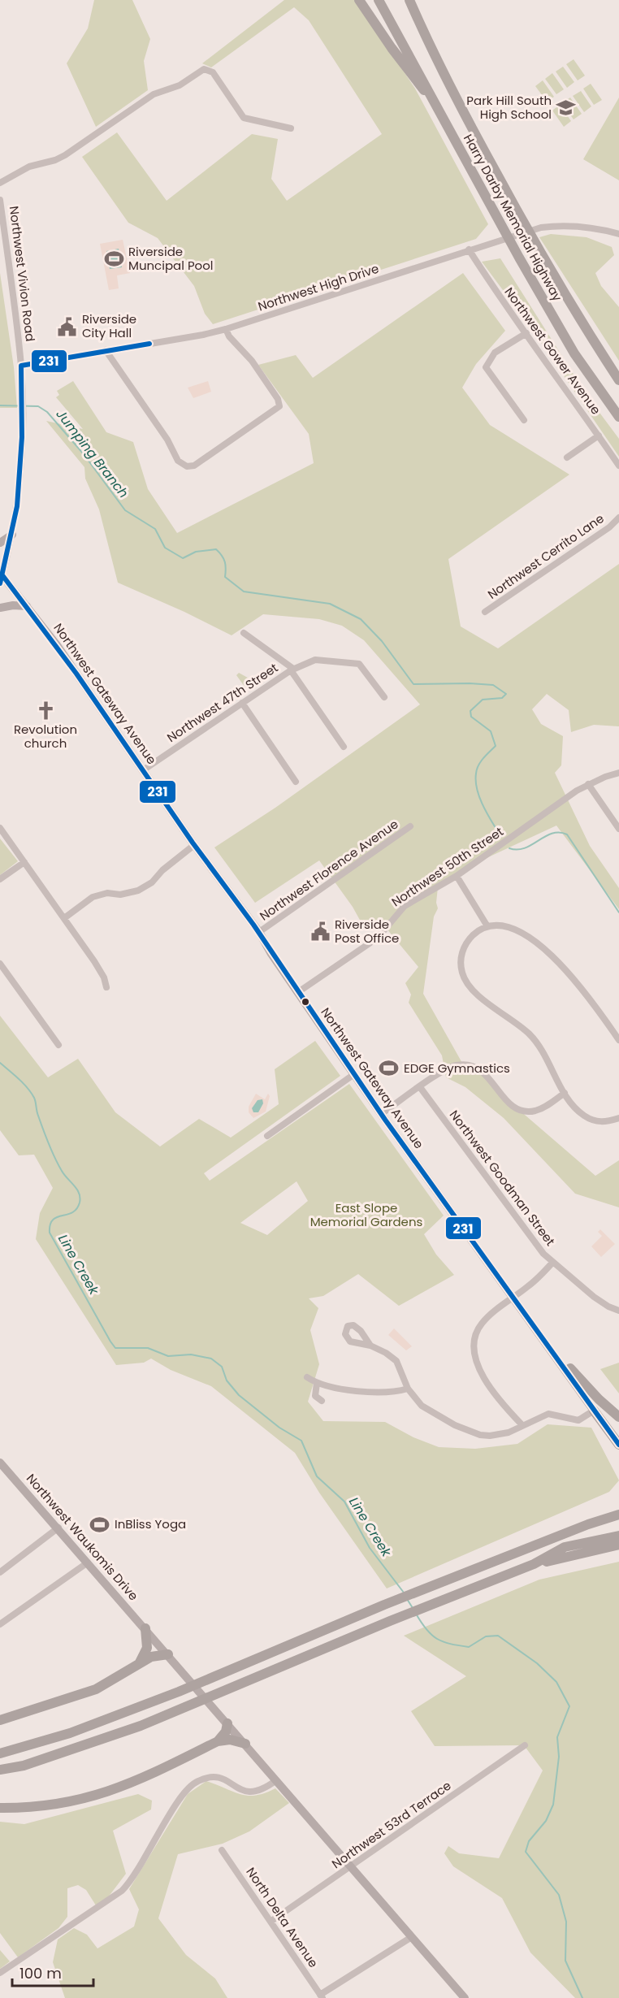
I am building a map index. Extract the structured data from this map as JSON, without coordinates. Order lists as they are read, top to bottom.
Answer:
{
  "streets": {
    "highway": ["Harry Darby Memorial Highway"],
    "main road": ["Northwest Gateway Avenue", "Northwest Waukomis Drive"],
    "street": [
      "Northwest Vivion Road",
      "Northwest High Drive",
      "Northwest Gower Avenue",
      "Northwest Cerrito Lane",
      "Northwest 47th Street",
      "Northwest 50th Street",
      "Northwest Florence Avenue",
      "Northwest Goodman Street",
      "Northwest 53rd Terrace",
      "North Delta Avenue"
    ]
  },
  "crossings": [
    ["Northwest Vivion Road", "Northwest High Drive"],
    ["Northwest Vivion Road", "Northwest Gateway Avenue"],
    ["Northwest High Drive", "Northwest Gower Avenue"],
    ["Northwest Gateway Avenue", "Northwest 47th Street"],
    ["Northwest Gateway Avenue", "Northwest 50th Street"],
    ["Northwest Gateway Avenue", "Northwest Florence Avenue"],
    ["Northwest Waukomis Drive", "Northwest 53rd Terrace"],
    ["Northwest 53rd Terrace", "North Delta Avenue"]
  ],
  "water": ["Jumping Branch", "Line Creek"],
  "parks": ["East Slope Memorial Gardens"],
  "places": {
    "school or university": ["Park Hill South High School"],
    "sports": ["Riverside Muncipal Pool", "EDGE Gymnastics", "InBliss Yoga"],
    "public building": ["Riverside City Hall", "Riverside Post Office"],
    "church": ["Revolution church"]
  },
  "lines": ["transit line 231"],
  "scale_bar": "100 m"
}
